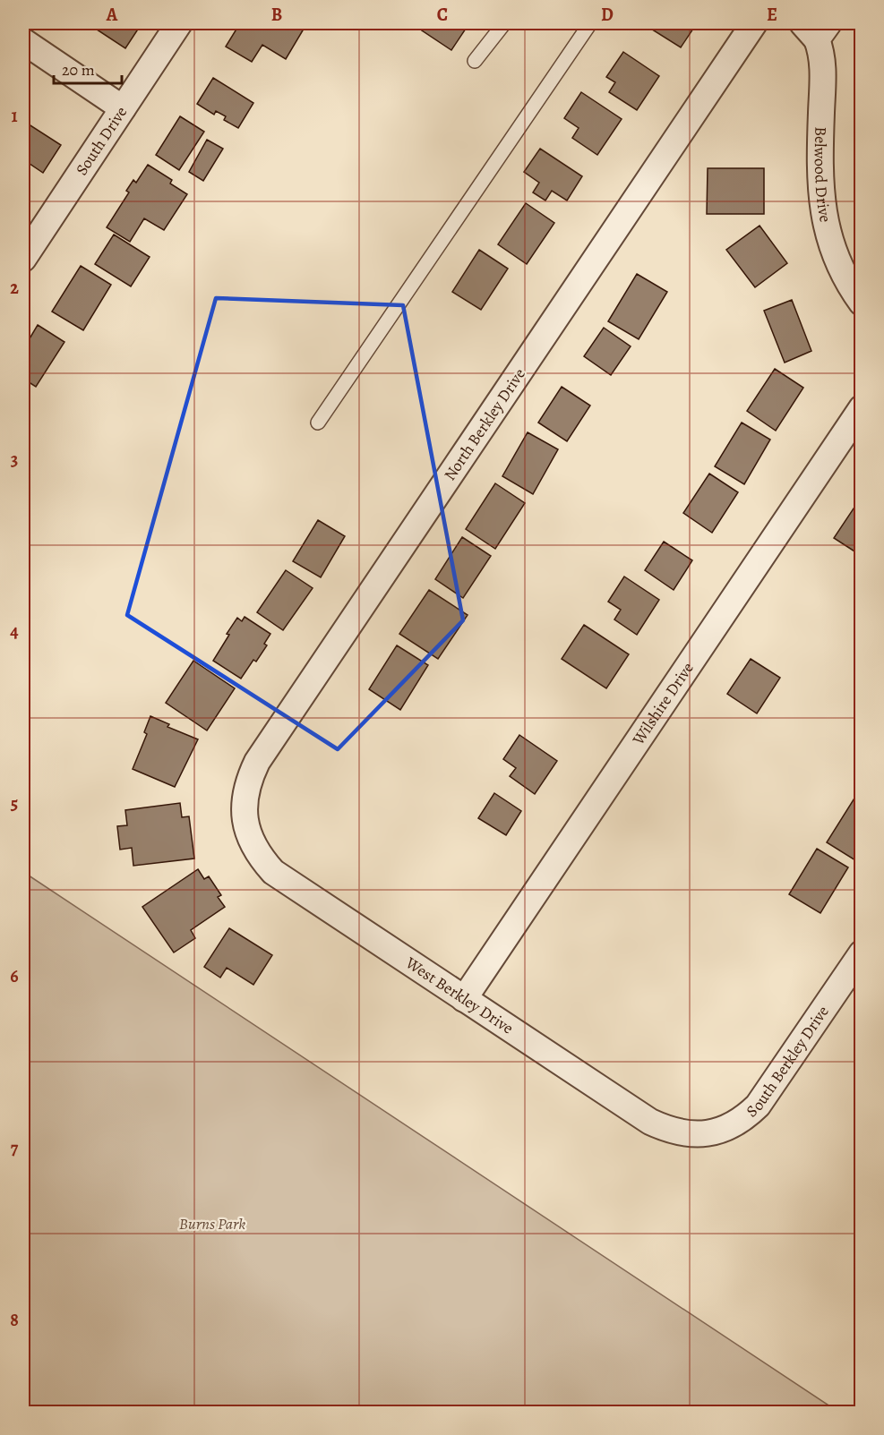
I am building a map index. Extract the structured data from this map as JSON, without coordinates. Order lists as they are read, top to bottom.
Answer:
{
  "streets": {
    "street": [
      "South Drive",
      "Belwood Drive",
      "North Berkley Drive",
      "Wilshire Drive",
      "West Berkley Drive",
      "South Berkley Drive"
    ]
  },
  "crossings": [
    ["North Berkley Drive", "West Berkley Drive"],
    ["Wilshire Drive", "West Berkley Drive"],
    ["West Berkley Drive", "South Berkley Drive"]
  ],
  "parks": ["Burns Park"],
  "scale_bar": "20 m",
  "grid": {
    "columns": [
      "A",
      "B",
      "C",
      "D",
      "E"
    ],
    "rows": [
      "1",
      "2",
      "3",
      "4",
      "5",
      "6",
      "7",
      "8"
    ]
  }
}
